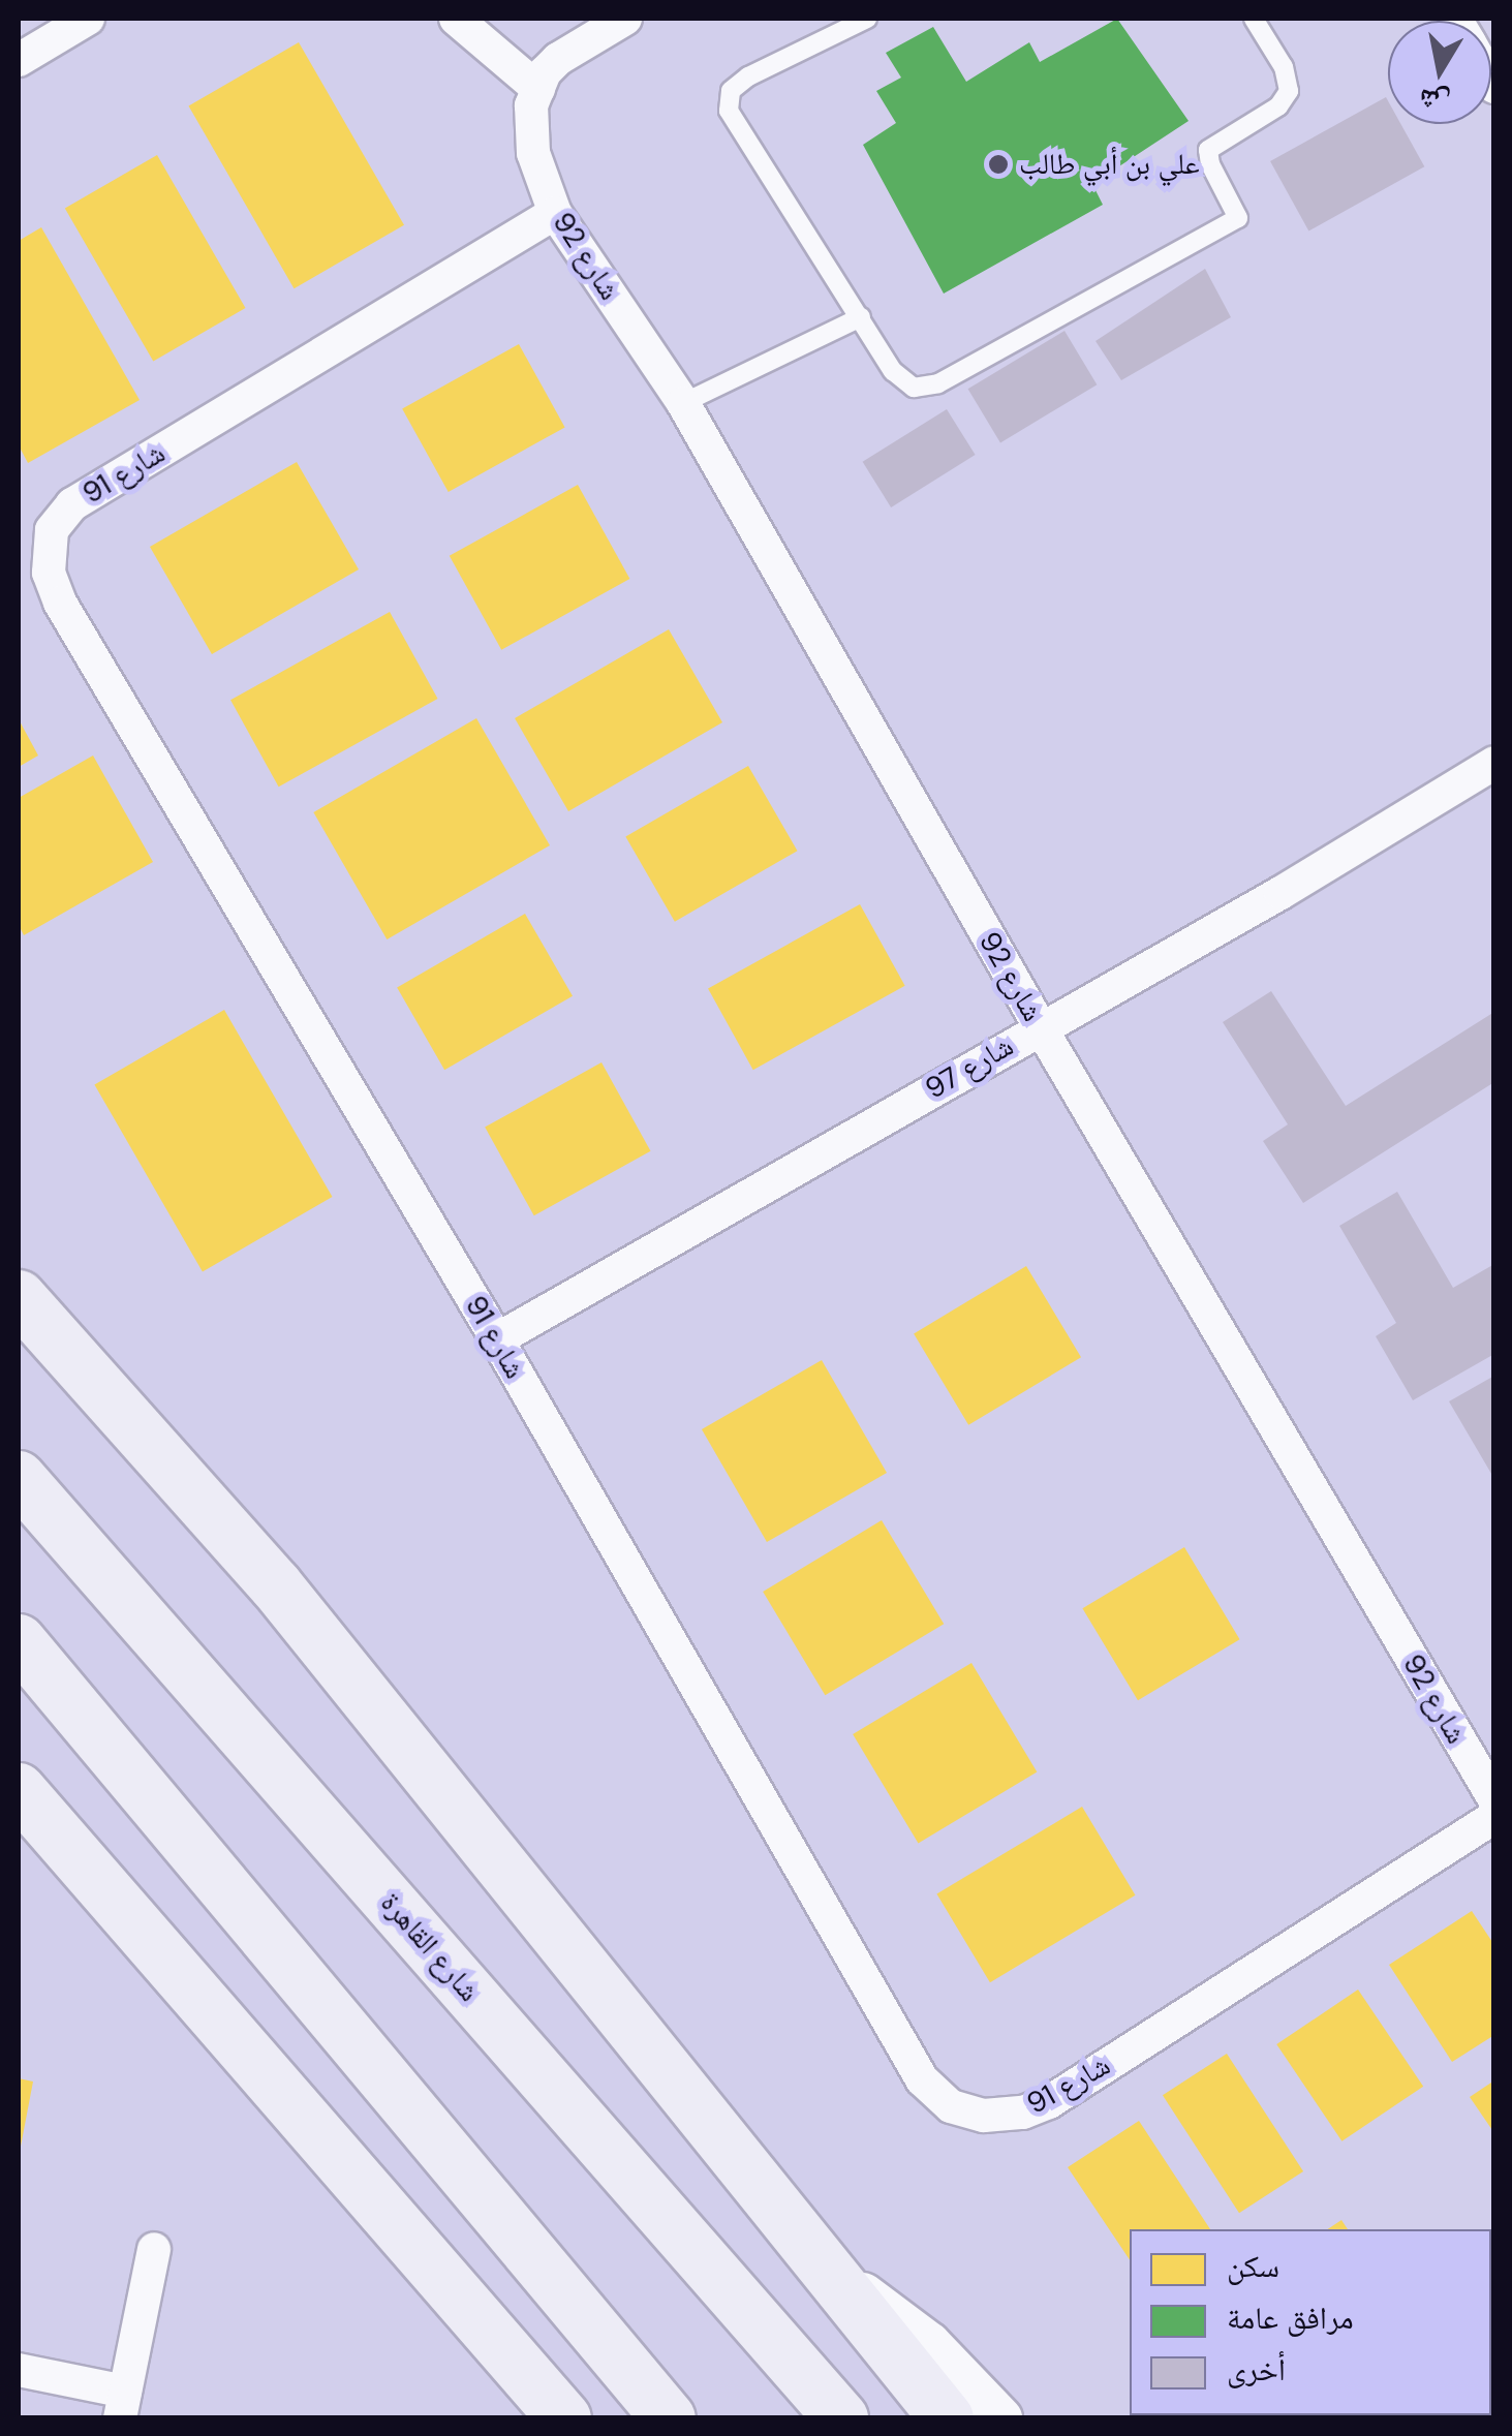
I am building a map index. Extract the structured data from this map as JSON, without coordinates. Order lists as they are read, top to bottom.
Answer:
{
  "streets": {
    "main road": ["شارع القاهرة"],
    "street": ["شارع 92", "شارع 91", "شارع 97"]
  },
  "crossings": [
    ["شارع 92", "شارع 91"],
    ["شارع 92", "شارع 97"],
    ["شارع 91", "شارع 97"]
  ],
  "places": ["علي بن أبي طالب"],
  "legend": ["سكن", "مرافق عامة", "أخرى"],
  "north": "bottom"
}
